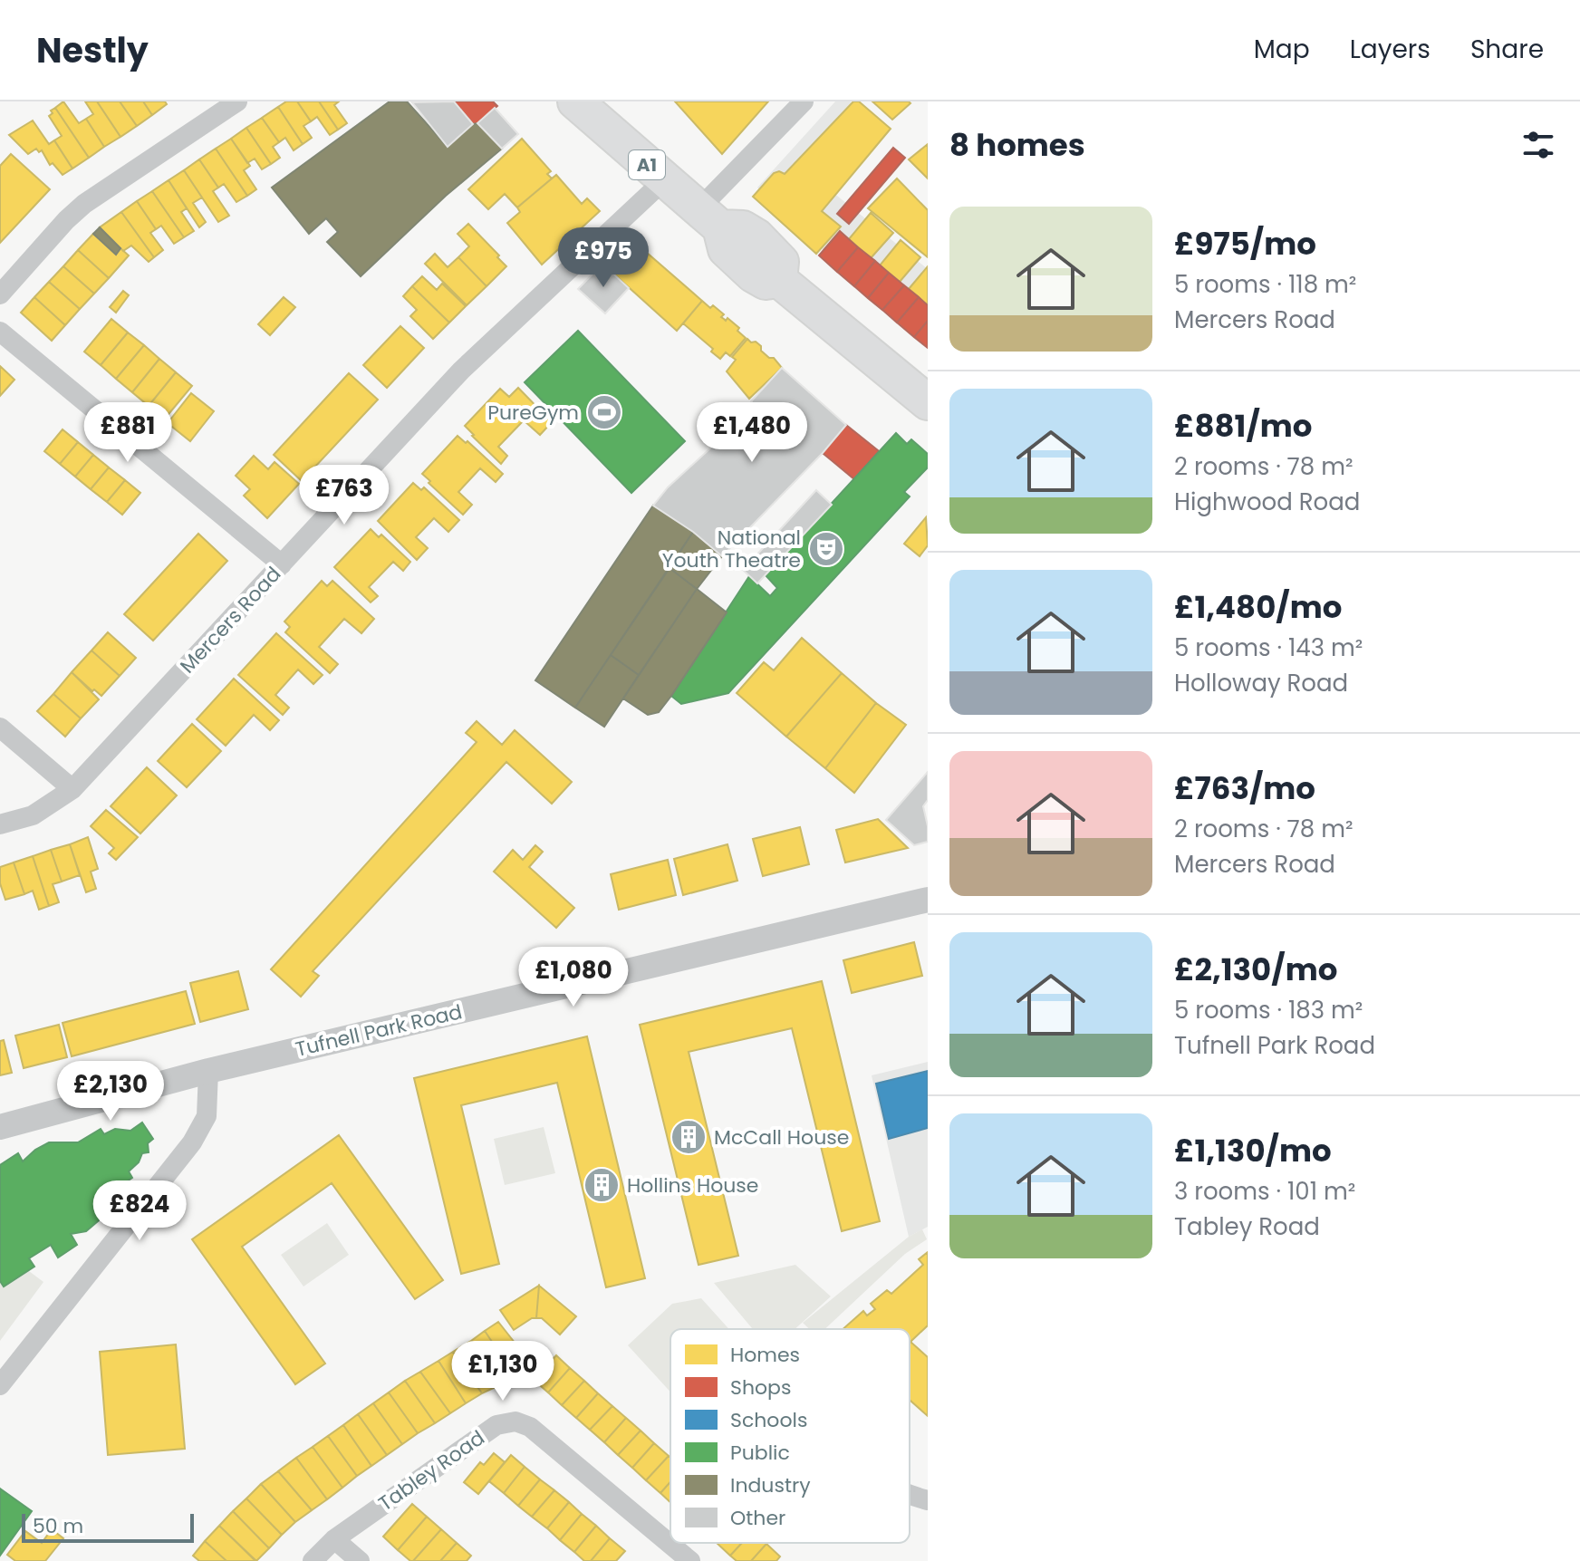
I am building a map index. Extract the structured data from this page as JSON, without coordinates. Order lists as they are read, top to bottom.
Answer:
{
  "streets": {
    "highway": ["A1"],
    "street": ["Mercers Road", "Tufnell Park Road", "Tabley Road"]
  },
  "crossings": [
    ["A1", "Mercers Road"]
  ],
  "places": {
    "sports": ["PureGym"],
    "theatre": ["National Youth Theatre"],
    "building": ["McCall House", "Hollins House"]
  },
  "legend": [
    "Homes",
    "Shops",
    "Schools",
    "Public",
    "Industry",
    "Other"
  ],
  "scale_bar": "50 m",
  "page": {
    "header": "Nestly",
    "nav": ["Map", "Layers", "Share"],
    "heading": "8 homes",
    "list": [
      {
        "name": "£975/mo",
        "note": "5 rooms · 118 m² · Mercers Road"
      },
      {
        "name": "£881/mo",
        "note": "2 rooms · 78 m² · Highwood Road"
      },
      {
        "name": "£1,480/mo",
        "note": "5 rooms · 143 m² · Holloway Road"
      },
      {
        "name": "£763/mo",
        "note": "2 rooms · 78 m² · Mercers Road"
      },
      {
        "name": "£2,130/mo",
        "note": "5 rooms · 183 m² · Tufnell Park Road"
      },
      {
        "name": "£1,130/mo",
        "note": "3 rooms · 101 m² · Tabley Road"
      }
    ],
    "price": [
      "£975",
      "£881",
      "£1,480",
      "£763",
      "£1,080",
      "£2,130",
      "£824",
      "£1,130"
    ],
    "scale": "50 m"
  }
}
